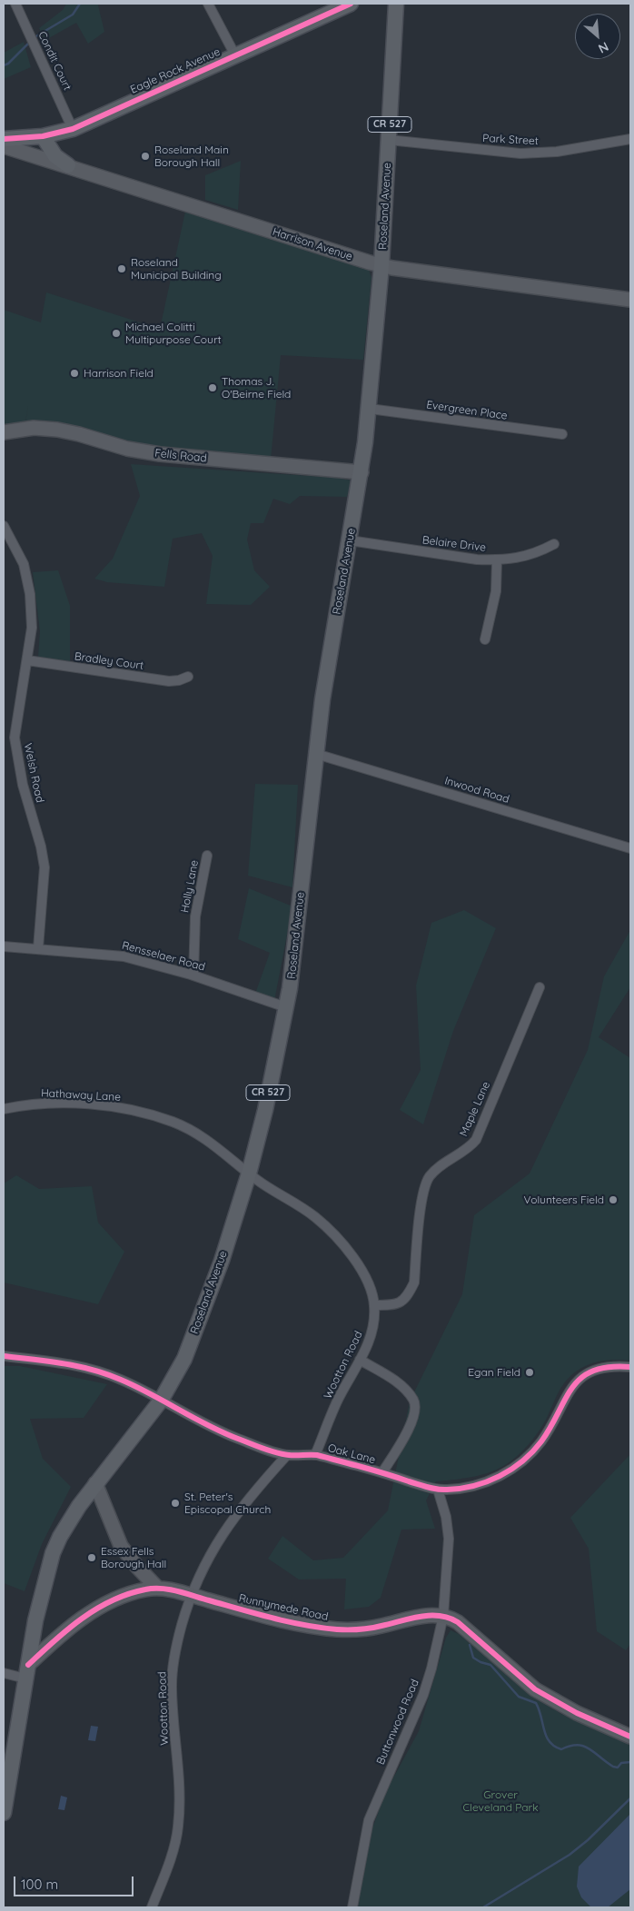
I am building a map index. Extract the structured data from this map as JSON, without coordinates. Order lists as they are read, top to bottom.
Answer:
{
  "streets": {
    "main road": ["Eagle Rock Avenue", "CR 527", "Roseland Avenue"],
    "street": [
      "Condit Court",
      "Park Street",
      "Harrison Avenue",
      "Evergreen Place",
      "Fells Road",
      "Belaire Drive",
      "Bradley Court",
      "Welsh Road",
      "Inwood Road",
      "Holly Lane",
      "Rensselaer Road",
      "Hathaway Lane",
      "Maple Lane",
      "Wootton Road",
      "Oak Lane",
      "Runnymede Road",
      "Buttonwood Road"
    ]
  },
  "crossings": [
    ["Condit Court", "Eagle Rock Avenue"],
    ["Park Street", "Roseland Avenue"],
    ["Roseland Avenue", "Harrison Avenue"],
    ["Roseland Avenue", "Evergreen Place"],
    ["Roseland Avenue", "Fells Road"],
    ["Roseland Avenue", "Belaire Drive"],
    ["Roseland Avenue", "Inwood Road"],
    ["Roseland Avenue", "Rensselaer Road"],
    ["Roseland Avenue", "Hathaway Lane"],
    ["Roseland Avenue", "Wootton Road"],
    ["Roseland Avenue", "Oak Lane"],
    ["Roseland Avenue", "Runnymede Road"],
    ["Bradley Court", "Welsh Road"],
    ["Welsh Road", "Rensselaer Road"],
    ["Holly Lane", "Rensselaer Road"],
    ["Hathaway Lane", "Wootton Road"],
    ["Maple Lane", "Wootton Road"],
    ["Wootton Road", "Oak Lane"],
    ["Wootton Road", "Runnymede Road"],
    ["Oak Lane", "Buttonwood Road"],
    ["Runnymede Road", "Buttonwood Road"]
  ],
  "parks": ["Grover Cleveland Park"],
  "places": [
    "Roseland Main Borough Hall",
    "Roseland Municipal Building",
    "Michael Colitti Multipurpose Court",
    "Harrison Field",
    "Thomas J. O'Beirne Field",
    "Volunteers Field",
    "Egan Field",
    "St. Peter's Episcopal Church",
    "Essex Fells Borough Hall"
  ],
  "scale_bar": "100 m",
  "north": "bottom right"
}
